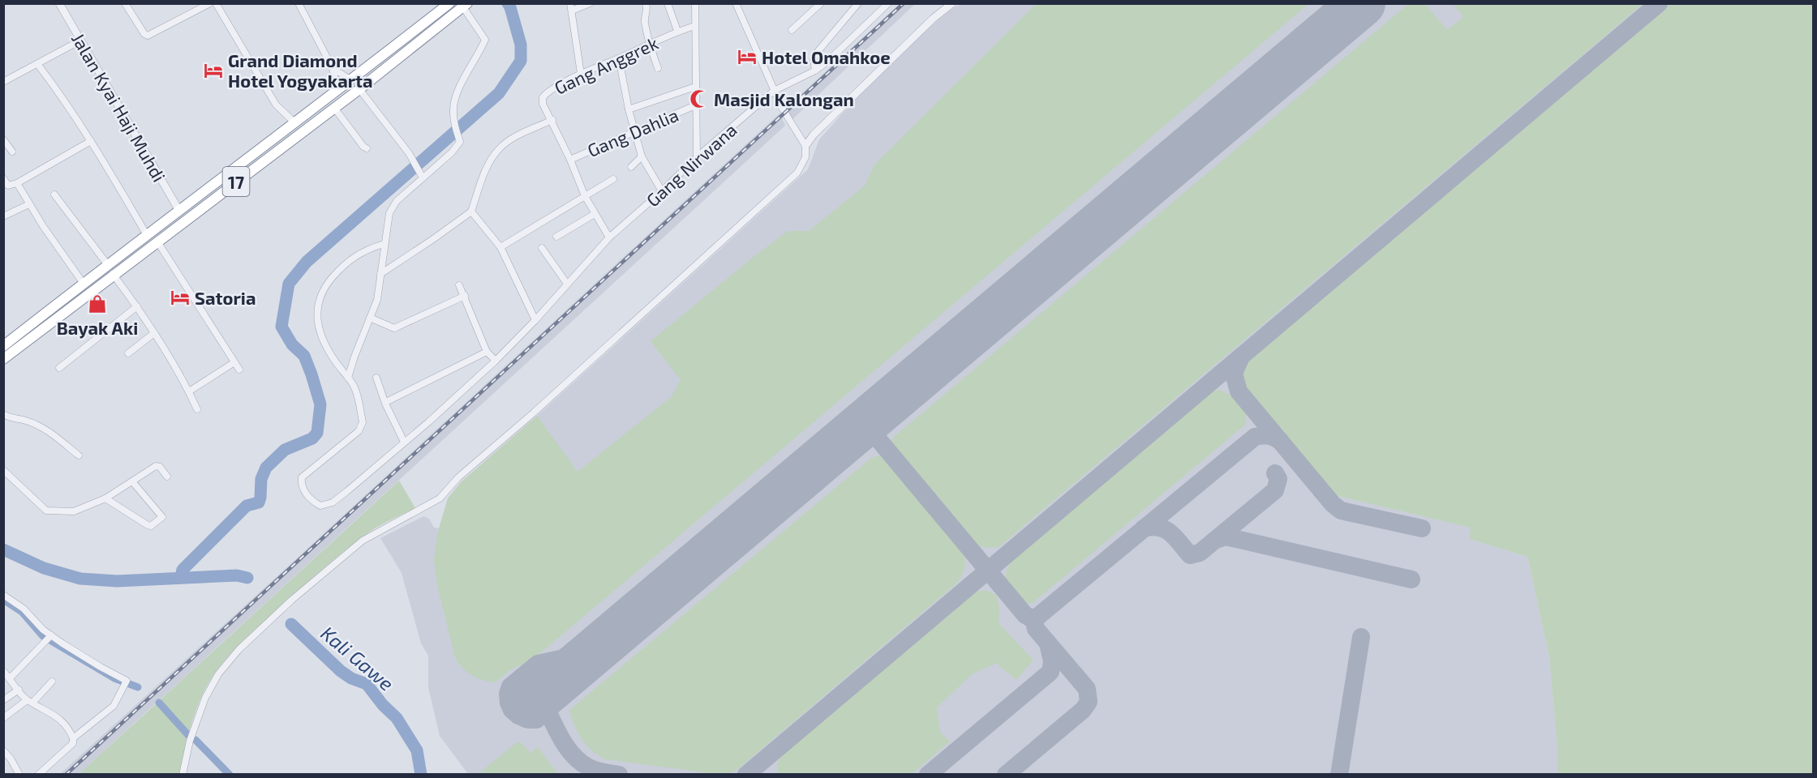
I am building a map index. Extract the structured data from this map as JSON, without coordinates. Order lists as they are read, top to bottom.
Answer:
{
  "streets": {
    "highway": ["17"],
    "street": [
      "Gang Anggrek",
      "Jalan Kyai Haji Muhdi",
      "Gang Dahlia",
      "Gang Nirwana"
    ]
  },
  "crossings": [
    ["Jalan Kyai Haji Muhdi", "17"]
  ],
  "water": ["Kali Gawe"],
  "places": {
    "hotel": ["Hotel Omahkoe", "Grand Diamond Hotel Yogyakarta", "Satoria"],
    "mosque": ["Masjid Kalongan"],
    "shop": ["Bayak Aki"]
  }
}
